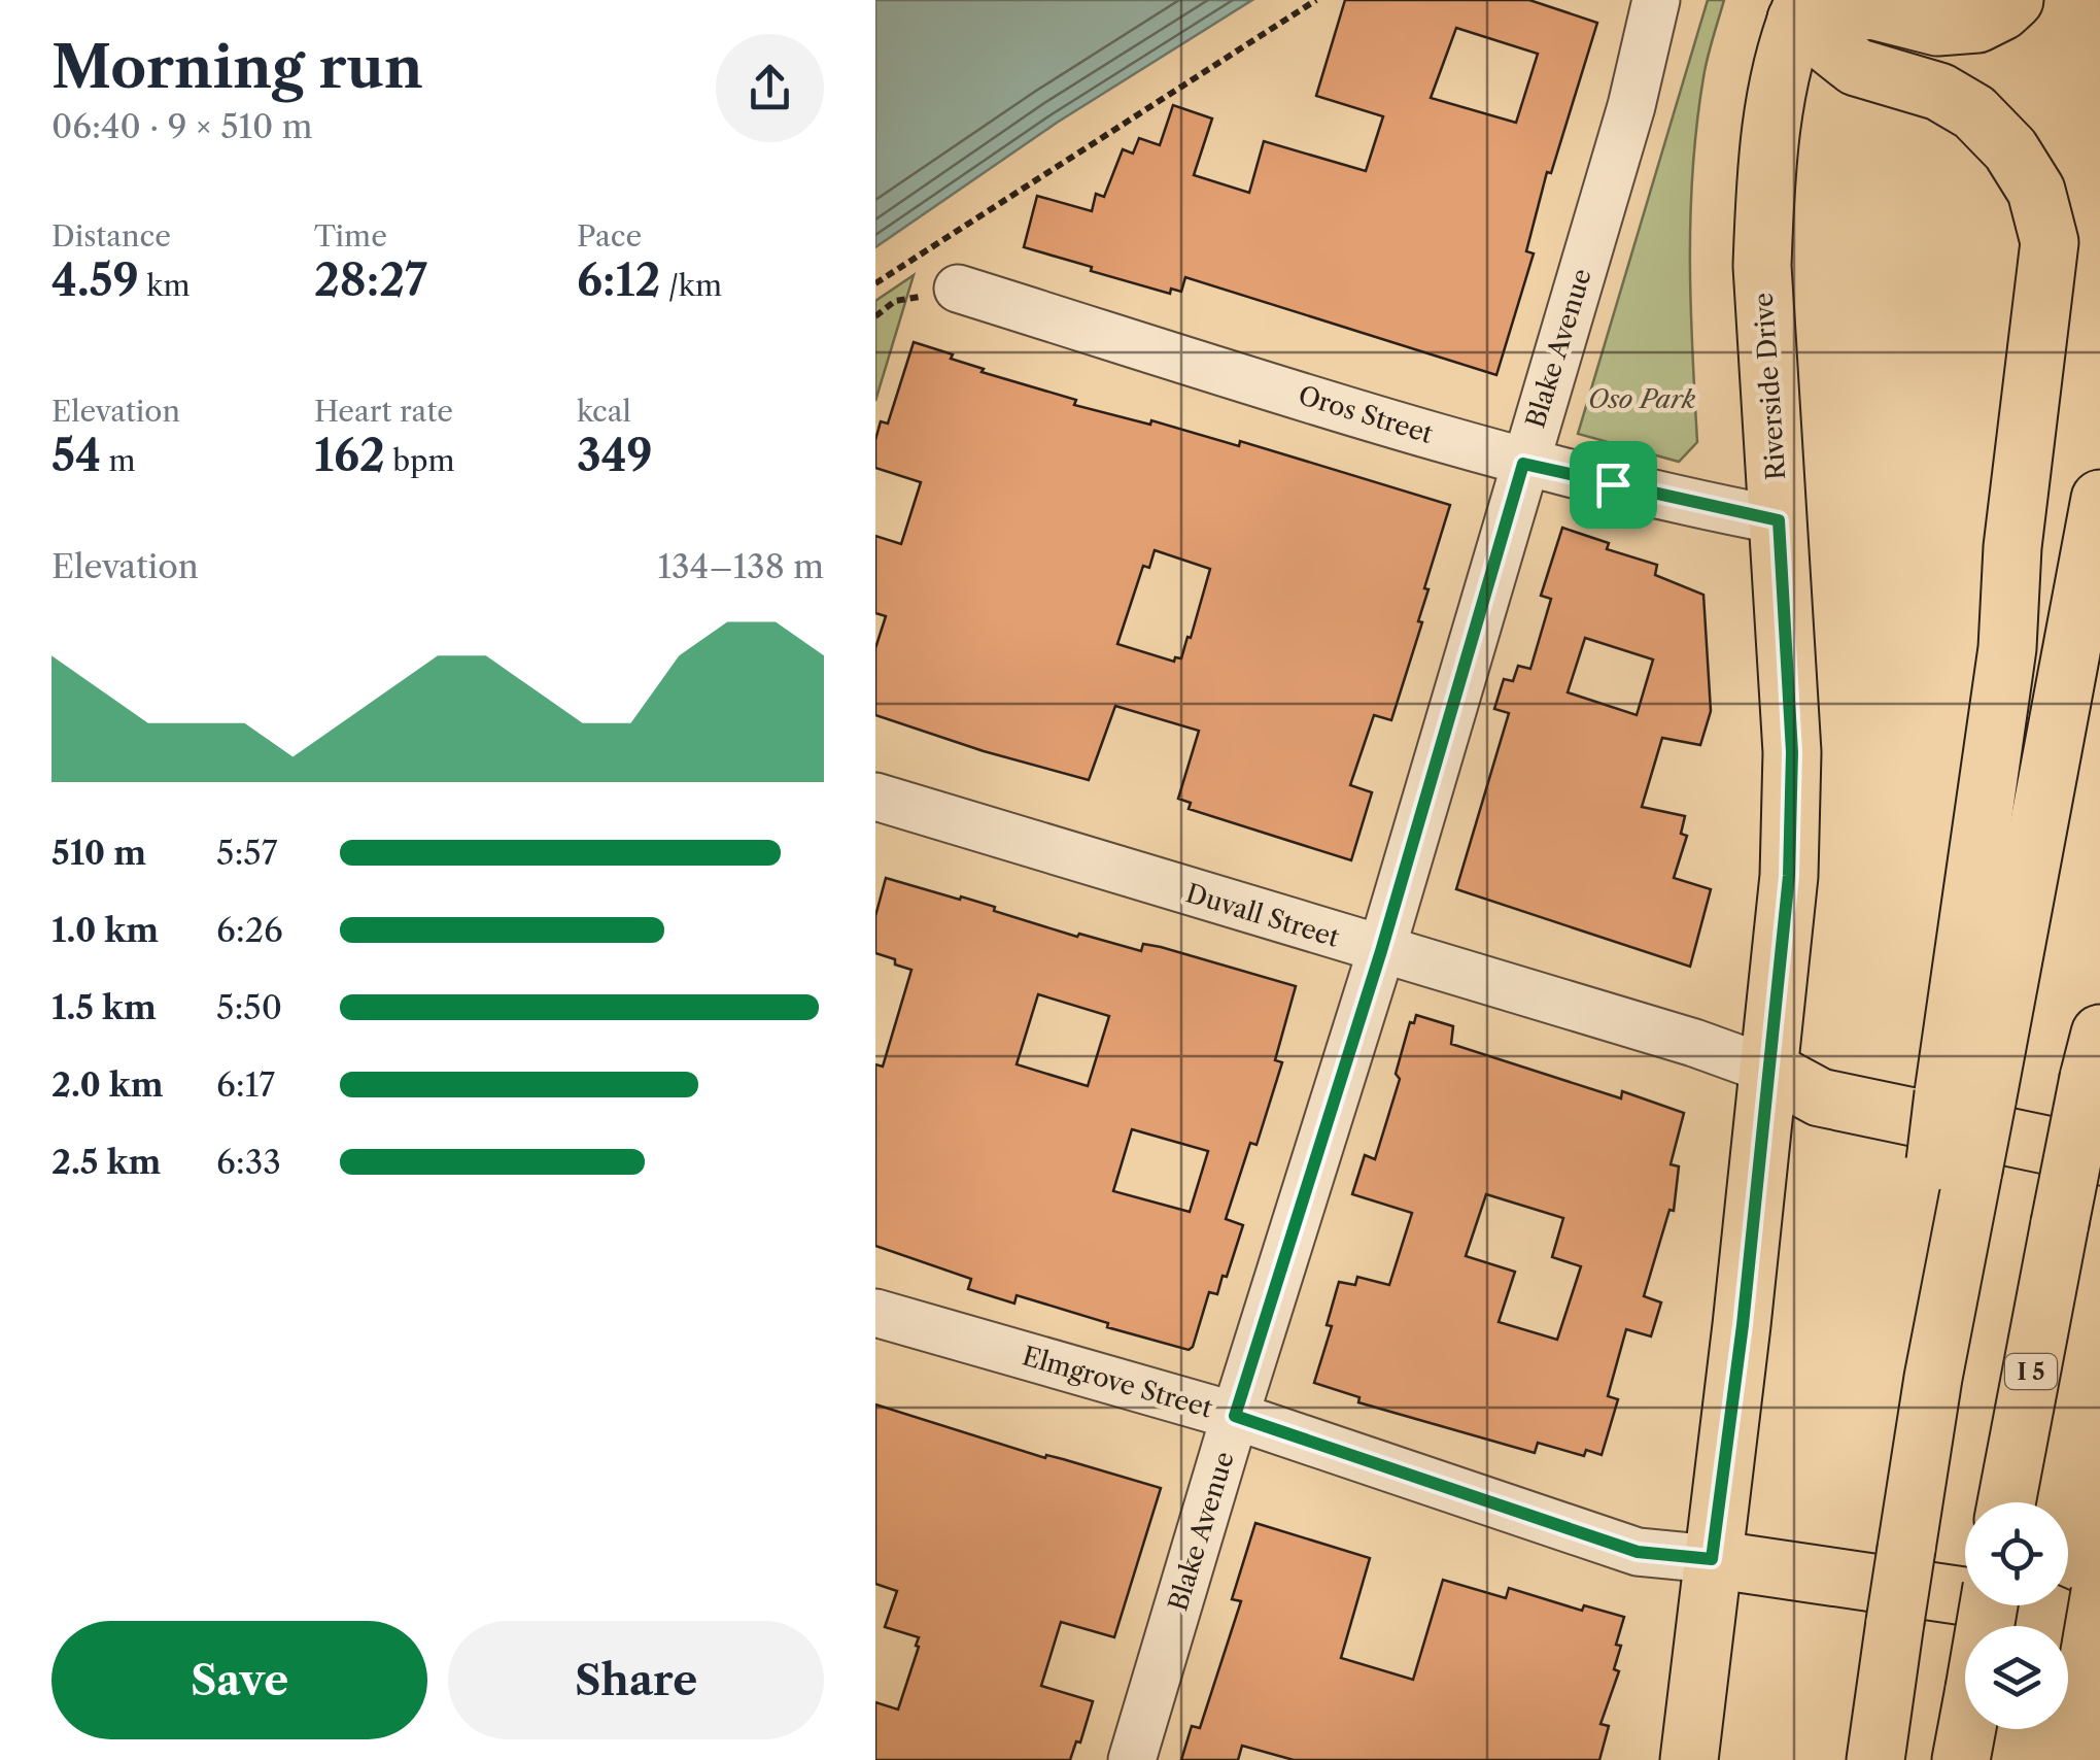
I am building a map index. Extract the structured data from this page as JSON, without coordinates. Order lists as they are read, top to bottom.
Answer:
{
  "streets": {
    "main road": ["Riverside Drive", "I 5"],
    "street": [
      "Blake Avenue",
      "Oros Street",
      "Duvall Street",
      "Elmgrove Street"
    ]
  },
  "crossings": [
    ["Blake Avenue", "Oros Street"],
    ["Blake Avenue", "Duvall Street"],
    ["Blake Avenue", "Elmgrove Street"],
    ["Riverside Drive", "Oros Street"],
    ["Riverside Drive", "Duvall Street"],
    ["Riverside Drive", "Elmgrove Street"]
  ],
  "parks": ["Oso Park"],
  "page": {
    "heading": ["Morning run", "06:40 · 9 × 510 m"],
    "stats": [
      ["Distance", "4.59 km"],
      ["Time", "28:27"],
      ["Pace", "6:12 /km"],
      ["Elevation", "54 m"],
      ["Heart rate", "162 bpm"],
      ["kcal", "349"]
    ],
    "chart": ["Elevation", "134–138 m"],
    "list": [
      {
        "name": "510 m",
        "note": "5:57"
      },
      {
        "name": "1.0 km",
        "note": "6:26"
      },
      {
        "name": "1.5 km",
        "note": "5:50"
      },
      {
        "name": "2.0 km",
        "note": "6:17"
      },
      {
        "name": "2.5 km",
        "note": "6:33"
      }
    ],
    "buttons": ["Save", "Share"]
  }
}
